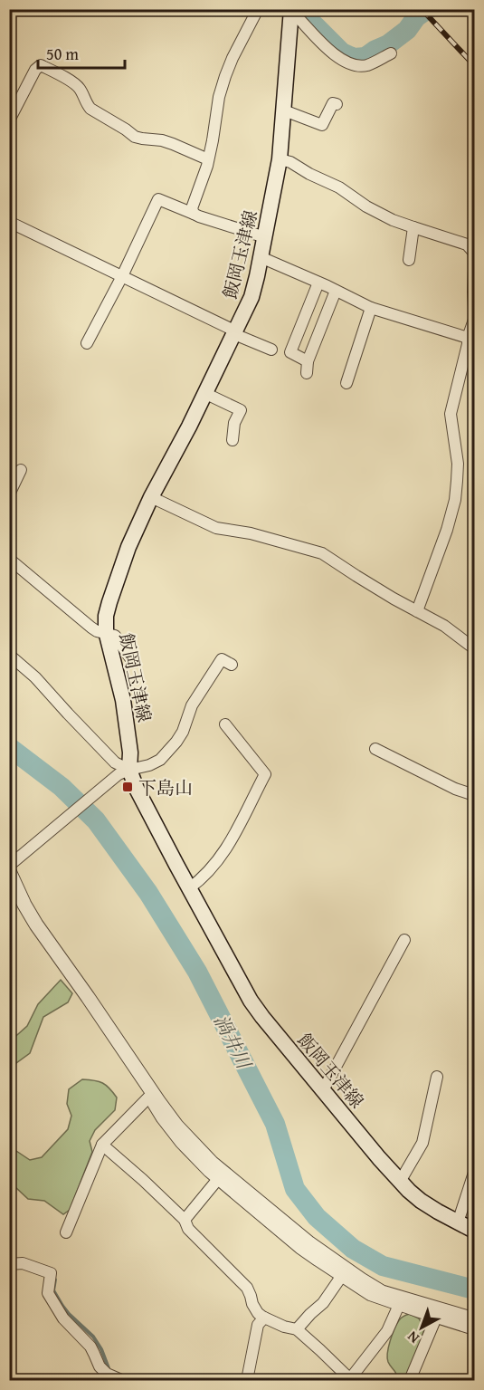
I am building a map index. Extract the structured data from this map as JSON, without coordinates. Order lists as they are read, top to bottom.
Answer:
{
  "streets": {
    "main road": ["飯岡玉津線"]
  },
  "water": ["渦井川"],
  "places": {
    "transit": ["下島山"]
  },
  "scale_bar": "50 m",
  "north": "bottom left"
}
